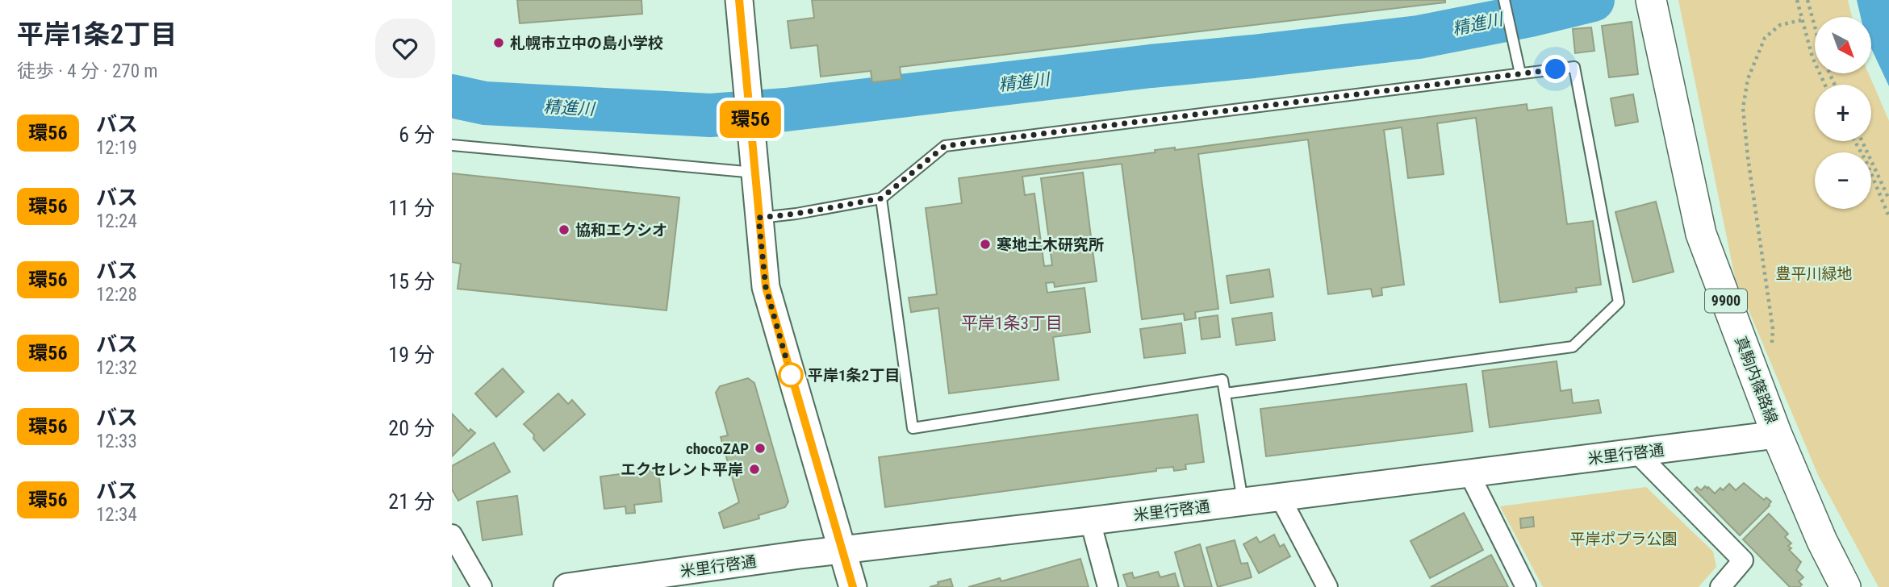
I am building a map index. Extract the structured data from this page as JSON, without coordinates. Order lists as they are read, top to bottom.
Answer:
{
  "streets": {
    "main road": ["9900", "真駒内篠路線"],
    "street": ["米里行啓通"]
  },
  "crossings": [
    ["真駒内篠路線", "米里行啓通"]
  ],
  "districts": ["平岸1条3丁目"],
  "water": ["精進川"],
  "parks": ["豊平川緑地", "平岸ポプラ公園"],
  "places": [
    "札幌市立中の島小学校",
    "協和エクシオ",
    "寒地土木研究所",
    "平岸1条2丁目",
    "chocoZAP",
    "エクセレント平岸"
  ],
  "lines": ["bus line 環56"],
  "north": "bottom right",
  "page": {
    "heading": ["平岸1条2丁目", "徒歩 · 4 分 · 270 m"],
    "on_map": "環56",
    "map_buttons": ["+", "−"],
    "list": [
      {
        "mark": "環56",
        "name": "バス",
        "note": "12:19",
        "value": "6 分"
      },
      {
        "mark": "環56",
        "name": "バス",
        "note": "12:24",
        "value": "11 分"
      },
      {
        "mark": "環56",
        "name": "バス",
        "note": "12:28",
        "value": "15 分"
      },
      {
        "mark": "環56",
        "name": "バス",
        "note": "12:32",
        "value": "19 分"
      },
      {
        "mark": "環56",
        "name": "バス",
        "note": "12:33",
        "value": "20 分"
      },
      {
        "mark": "環56",
        "name": "バス",
        "note": "12:34",
        "value": "21 分"
      }
    ]
  }
}
